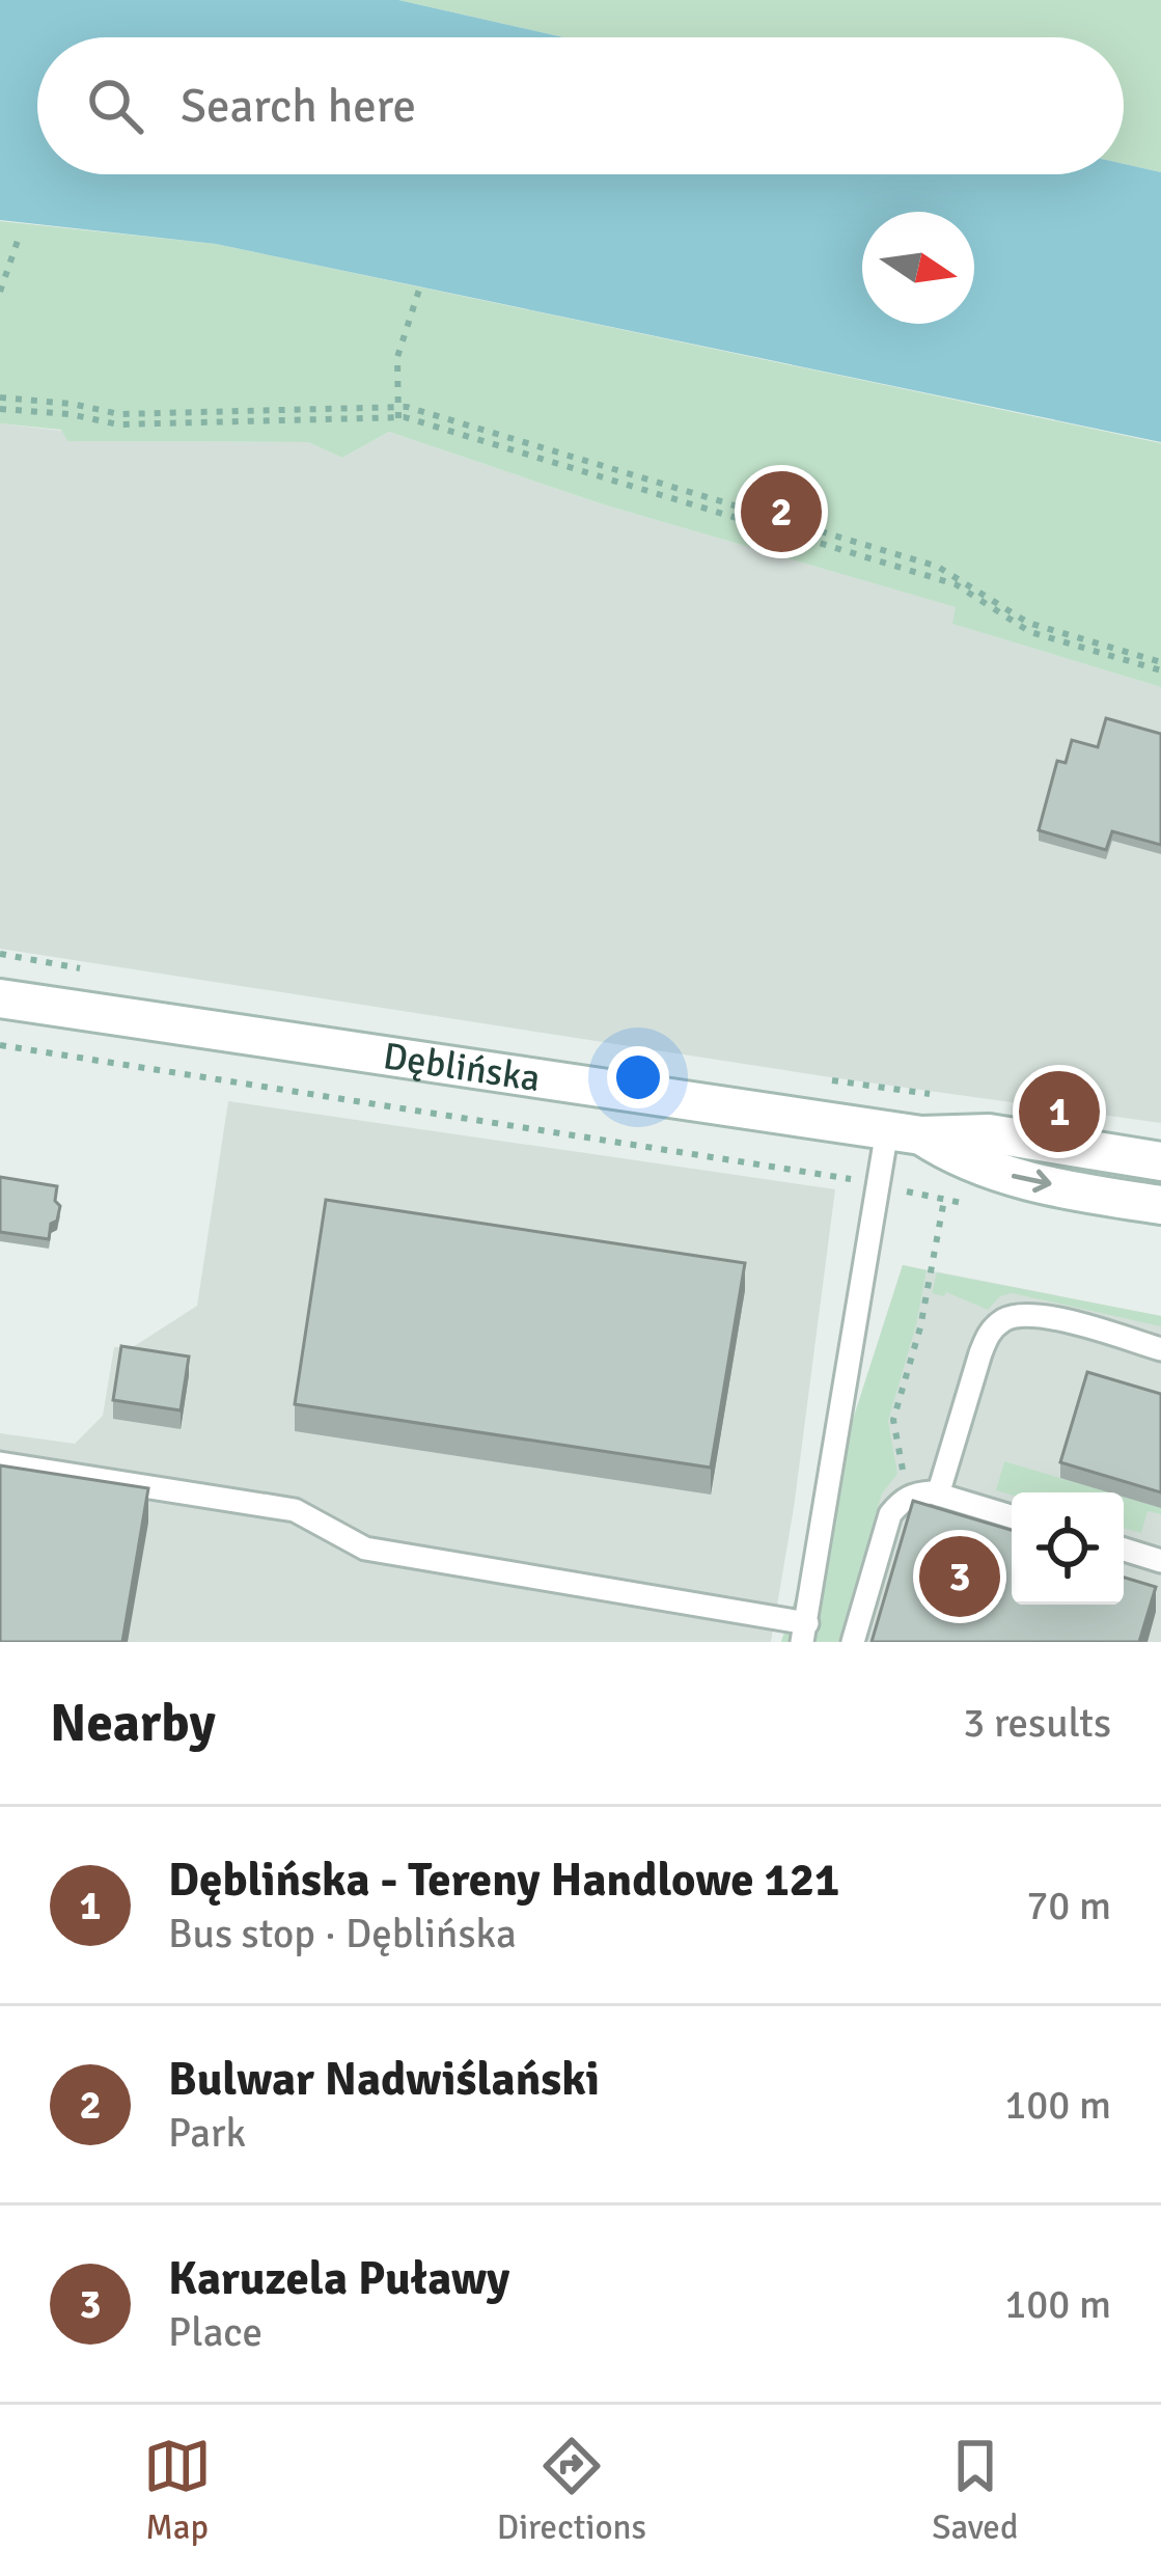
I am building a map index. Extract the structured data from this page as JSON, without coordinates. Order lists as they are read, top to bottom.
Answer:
{
  "streets": {
    "main road": ["Dęblińska"]
  },
  "north": "right",
  "page": {
    "search": "Search here",
    "pins": ["2", "1", "3"],
    "heading": ["Nearby", "3 results"],
    "list": [
      {
        "mark": "1",
        "name": "Dęblińska - Tereny Handlowe 121",
        "note": "Bus stop · Dęblińska",
        "value": "70 m"
      },
      {
        "mark": "2",
        "name": "Bulwar Nadwiślański",
        "note": "Park",
        "value": "100 m"
      },
      {
        "mark": "3",
        "name": "Karuzela Puławy",
        "note": "Place",
        "value": "100 m"
      }
    ],
    "nav": ["Map", "Directions", "Saved"]
  }
}
